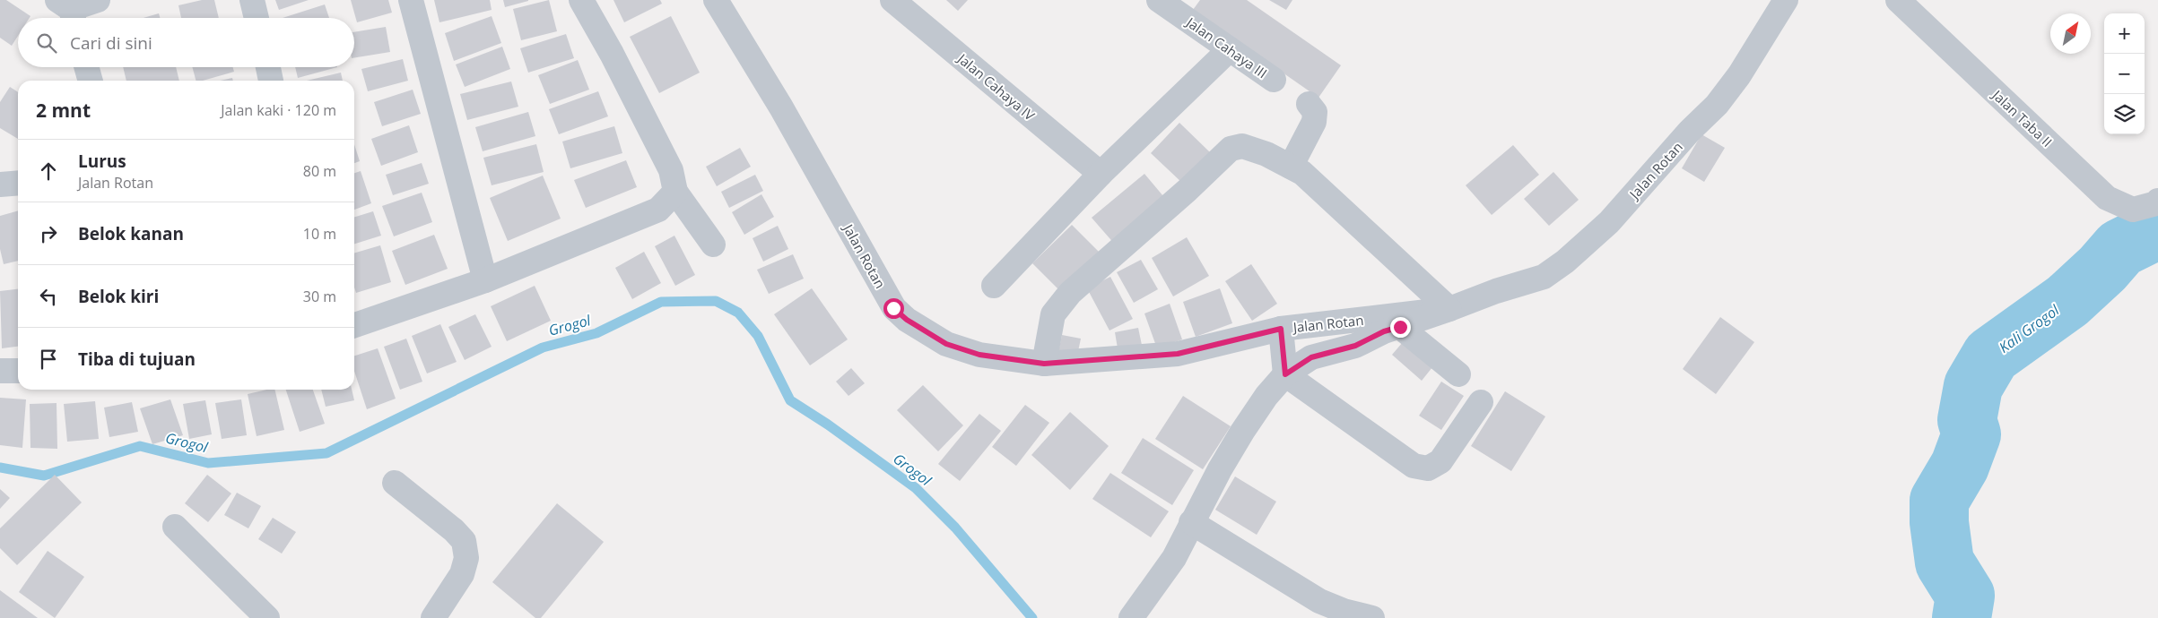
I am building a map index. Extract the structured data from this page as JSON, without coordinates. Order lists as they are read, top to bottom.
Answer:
{
  "streets": {
    "street": [
      "Jalan Cahaya III",
      "Jalan Cahaya IV",
      "Jalan Taba II",
      "Jalan Rotan"
    ]
  },
  "water": ["Grogol", "Kali Grogol"],
  "north": "top right",
  "page": {
    "map_buttons": ["+", "−"],
    "search": "Cari di sini",
    "heading": ["2 mnt", "Jalan kaki · 120 m"],
    "list": [
      ["Lurus", "Jalan Rotan", "80 m"],
      ["Belok kanan", "10 m"],
      ["Belok kiri", "30 m"],
      "Tiba di tujuan"
    ]
  }
}
